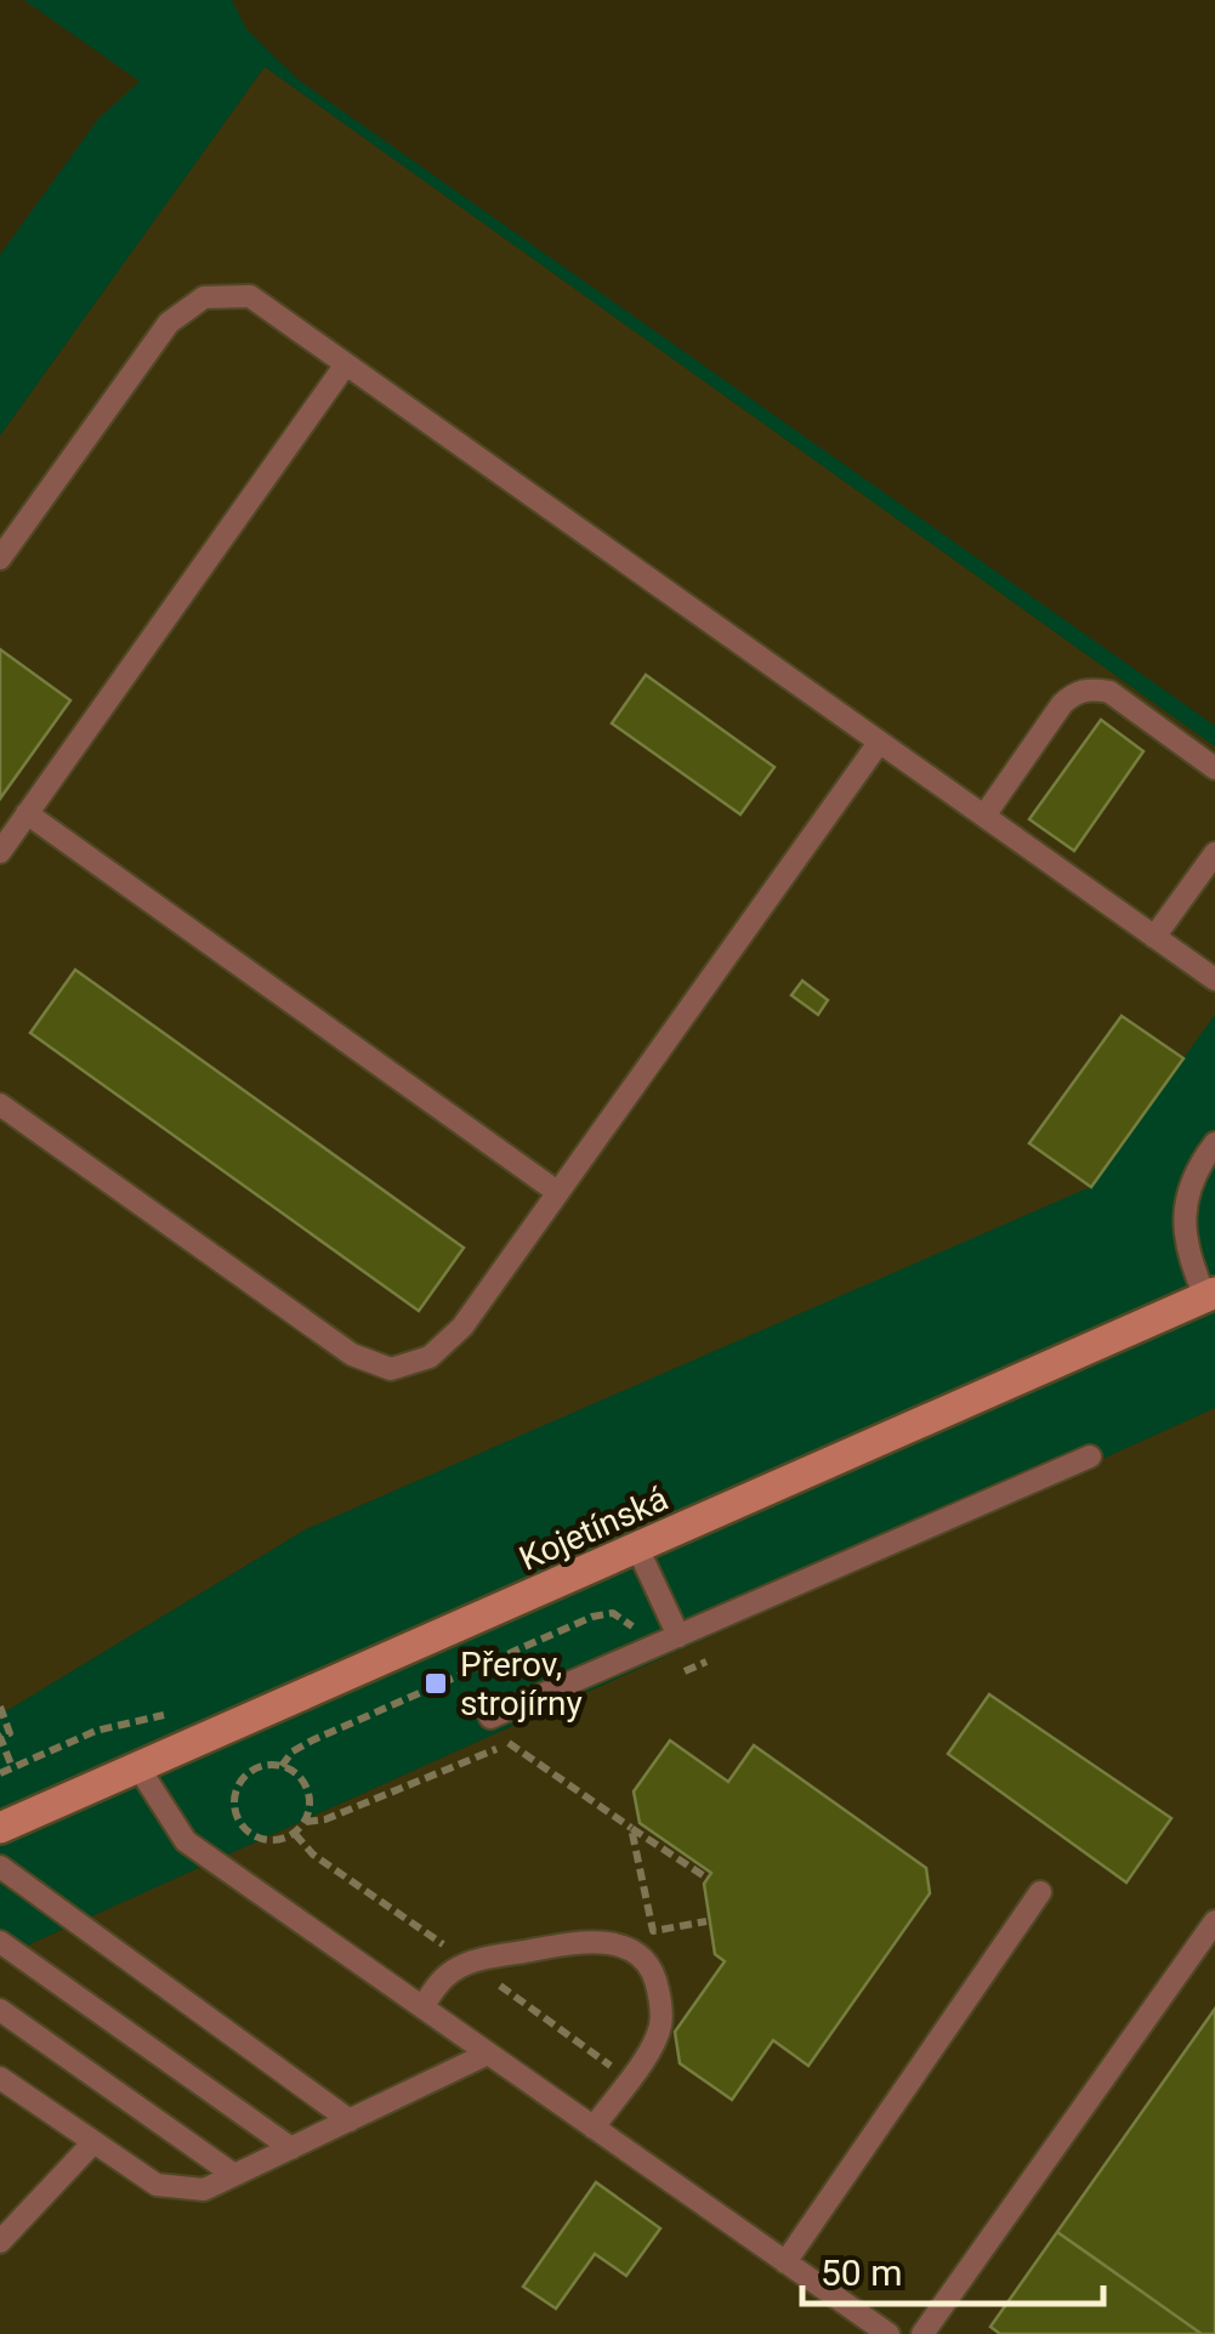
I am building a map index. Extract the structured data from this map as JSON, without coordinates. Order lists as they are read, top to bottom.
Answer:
{
  "streets": {
    "main road": ["Kojetínská"]
  },
  "places": {
    "transit": ["Přerov, strojírny"]
  },
  "scale_bar": "50 m"
}
